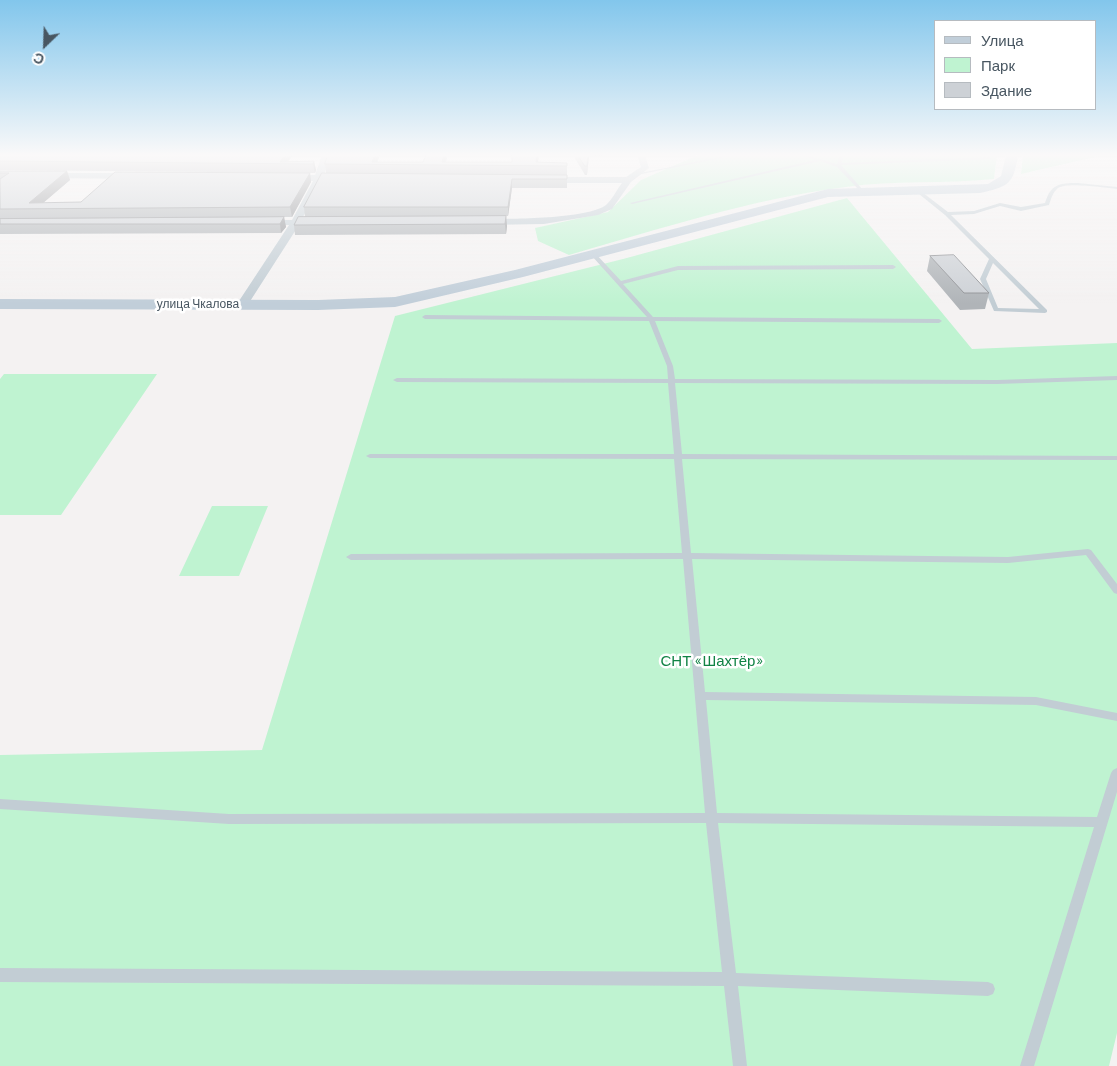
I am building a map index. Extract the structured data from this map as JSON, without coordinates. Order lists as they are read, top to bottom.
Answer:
{
  "streets": {
    "main road": ["улица Чкалова"]
  },
  "parks": ["СНТ «Шахтёр»"],
  "legend": ["Улица", "Парк", "Здание"],
  "north": "bottom left"
}
